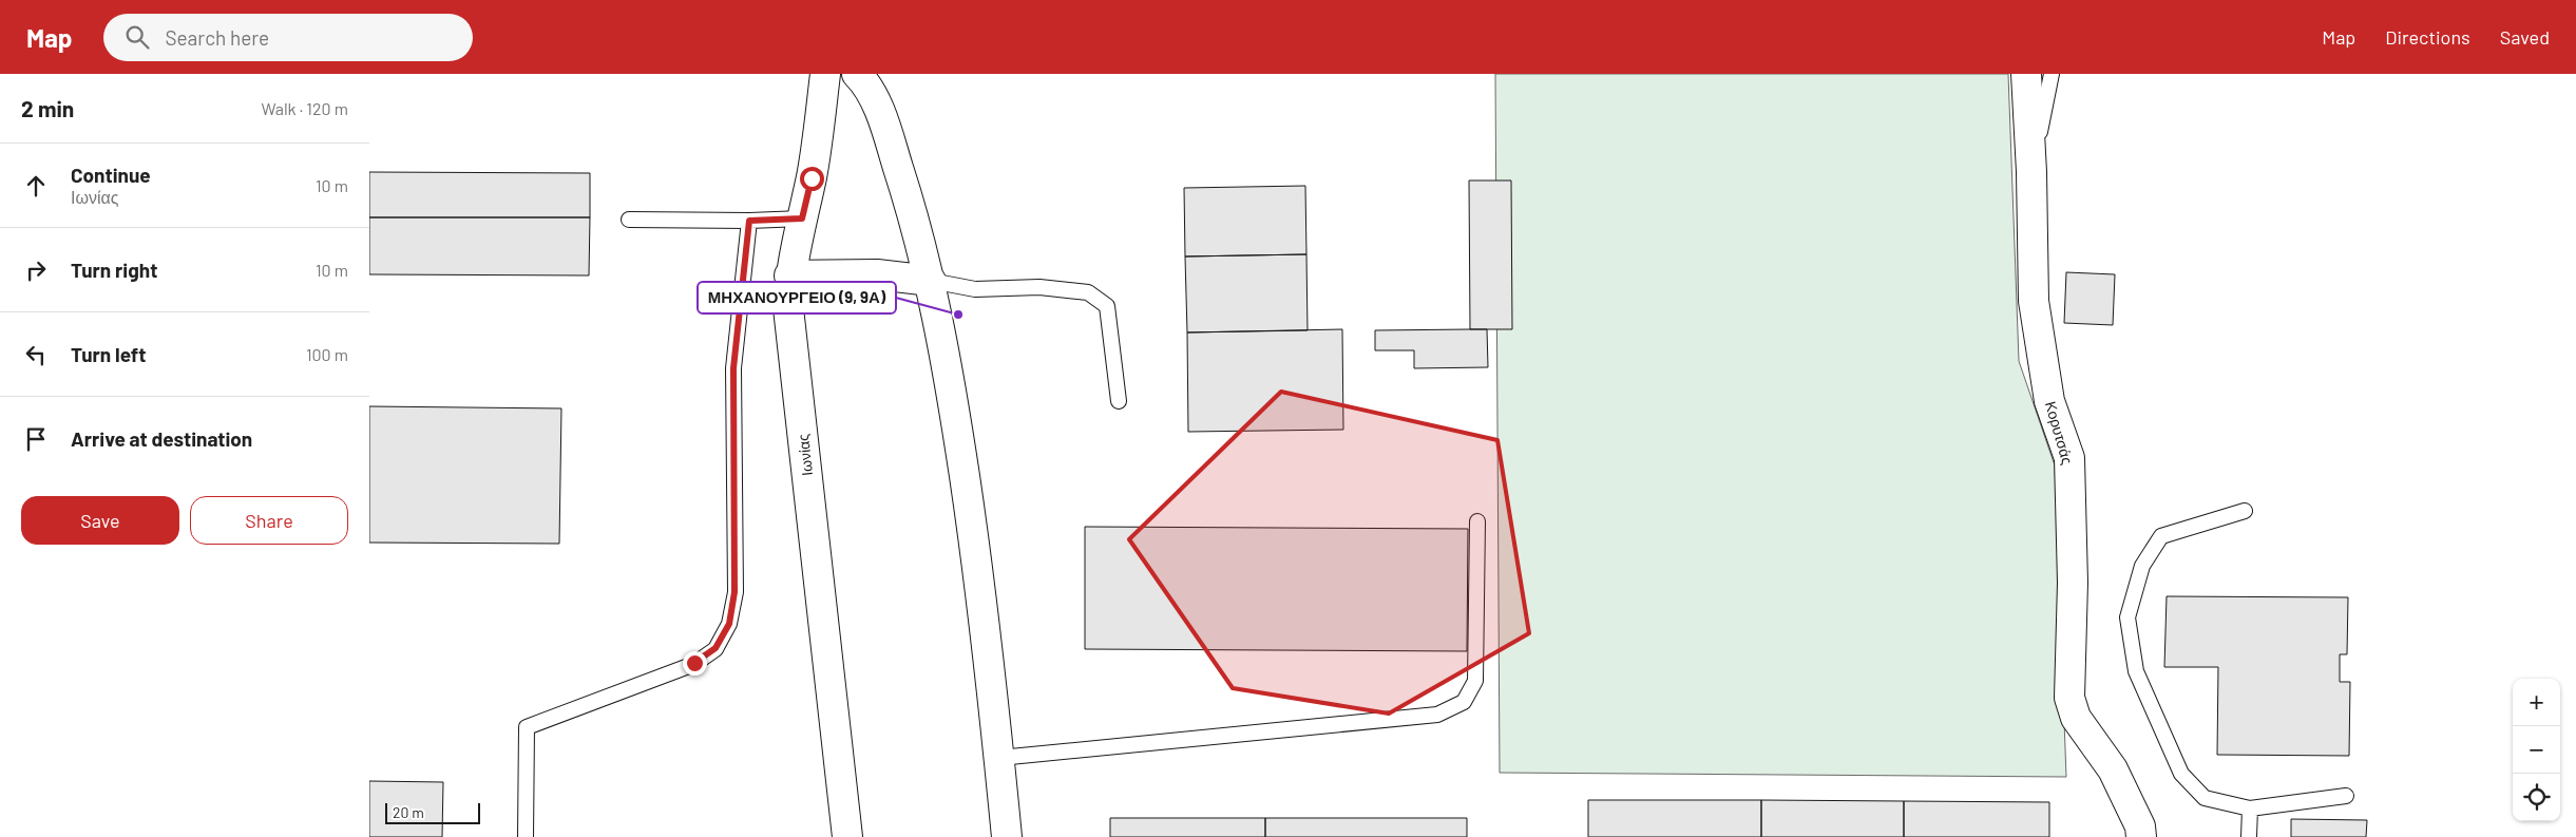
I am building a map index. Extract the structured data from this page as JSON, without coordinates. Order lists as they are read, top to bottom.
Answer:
{
  "streets": {
    "street": ["Κορυτσάς", "Ιωνίας"]
  },
  "places": ["ΜΗΧΑΝΟΥΡΓΕΙΟ (9, 9Α)"],
  "scale_bar": "20 m",
  "page": {
    "header": "Map",
    "search": "Search here",
    "nav": ["Map", "Directions", "Saved"],
    "heading": ["2 min", "Walk · 120 m"],
    "list": [
      ["Continue", "Ιωνίας", "10 m"],
      ["Turn right", "10 m"],
      ["Turn left", "100 m"],
      "Arrive at destination"
    ],
    "buttons": ["Save", "Share"],
    "map_buttons": ["+", "−"],
    "scale": "20 m"
  }
}
